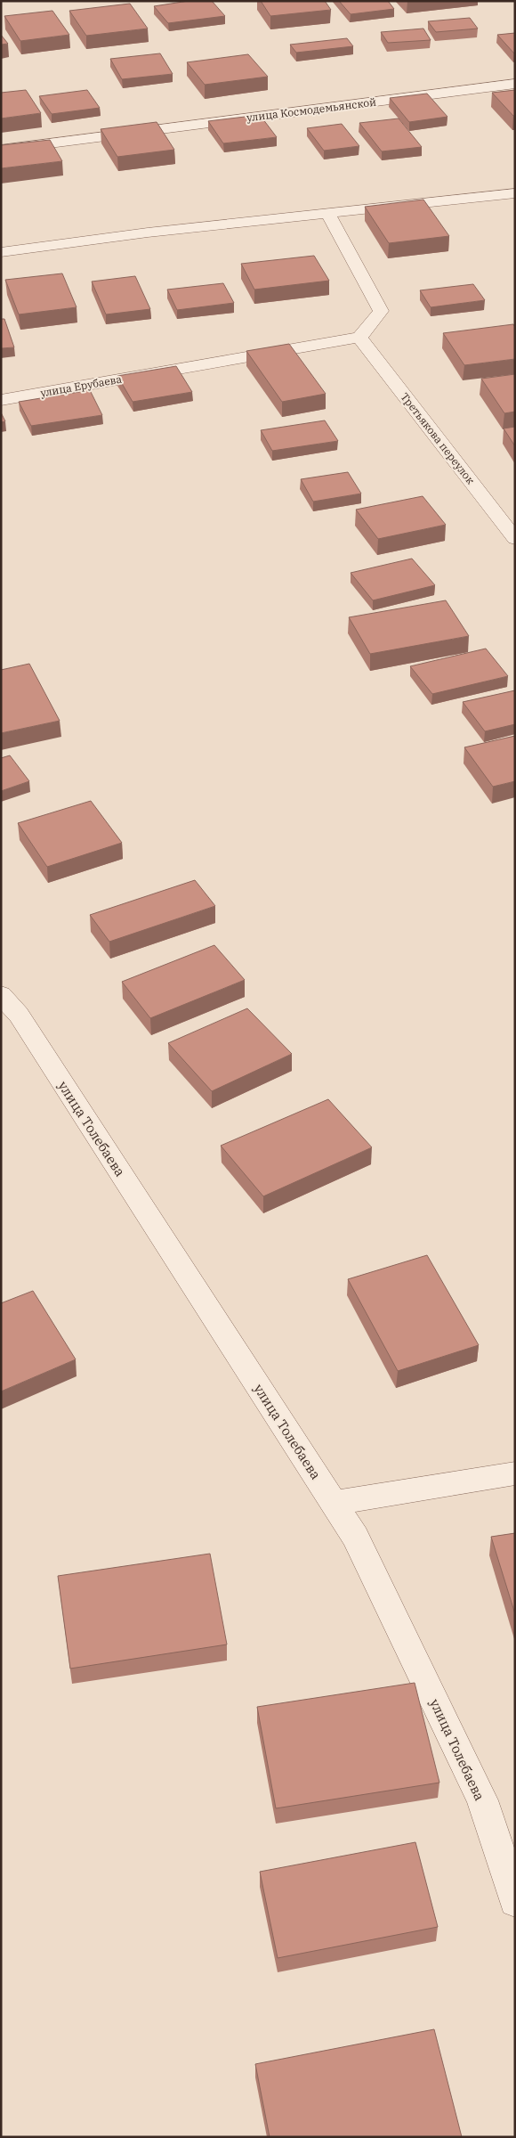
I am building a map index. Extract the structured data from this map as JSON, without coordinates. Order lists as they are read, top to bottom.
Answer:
{
  "streets": {
    "street": [
      "улица Космодемьянской",
      "улица Ерубаева",
      "Третьякова переулок",
      "улица Толебаева"
    ]
  },
  "crossings": [
    ["улица Ерубаева", "Третьякова переулок"]
  ]
}
